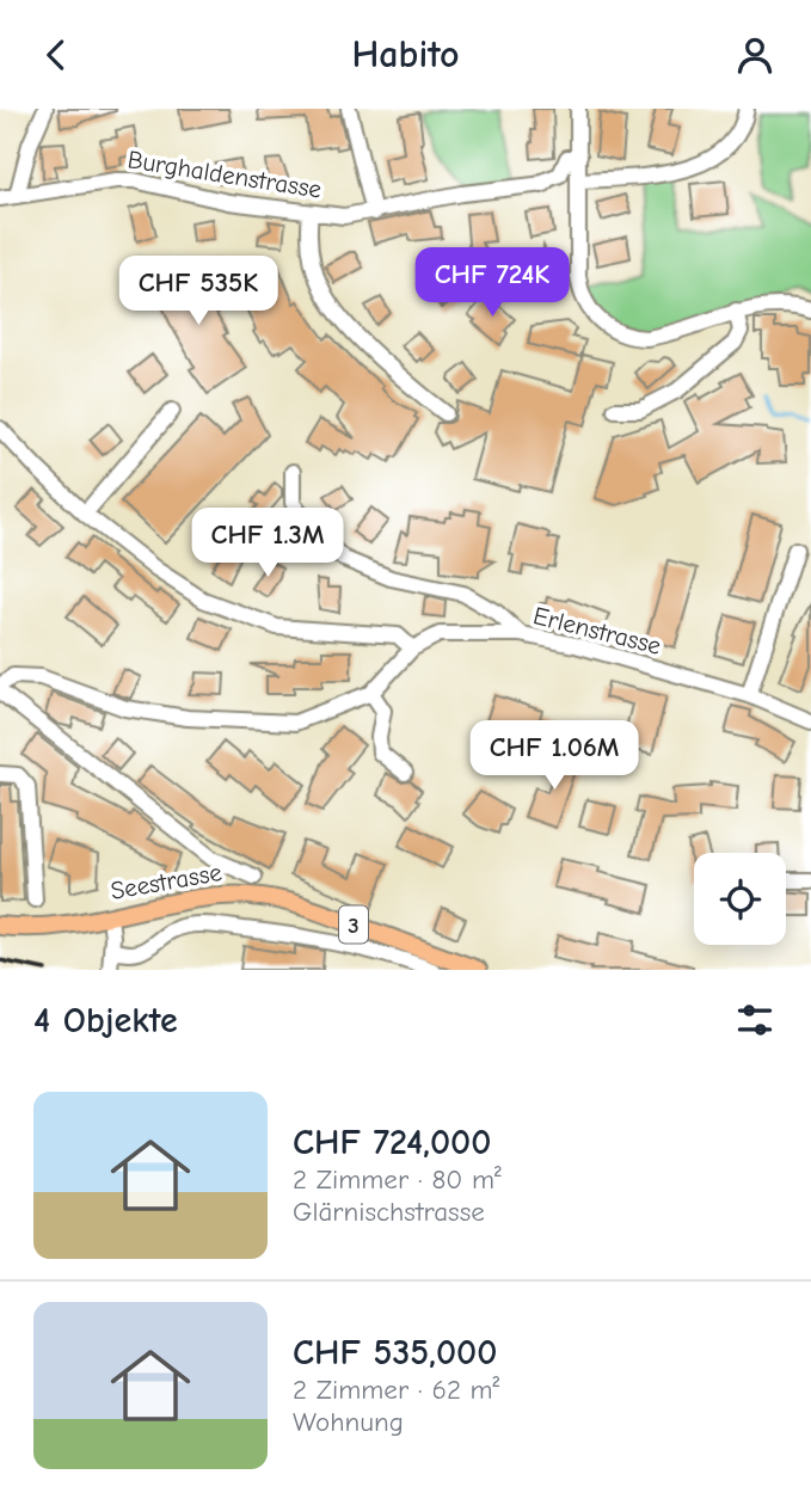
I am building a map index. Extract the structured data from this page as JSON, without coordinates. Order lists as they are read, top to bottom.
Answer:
{
  "streets": {
    "main road": ["Seestrasse", "3"],
    "street": ["Burghaldenstrasse", "Erlenstrasse"]
  },
  "page": {
    "header": "Habito",
    "price": [
      "CHF 724K",
      "CHF 535K",
      "CHF 1.3M",
      "CHF 1.06M"
    ],
    "heading": "4 Objekte",
    "list": [
      {
        "name": "CHF 724,000",
        "note": "2 Zimmer · 80 m² · Glärnischstrasse"
      },
      {
        "name": "CHF 535,000",
        "note": "2 Zimmer · 62 m² · Wohnung"
      }
    ]
  }
}
